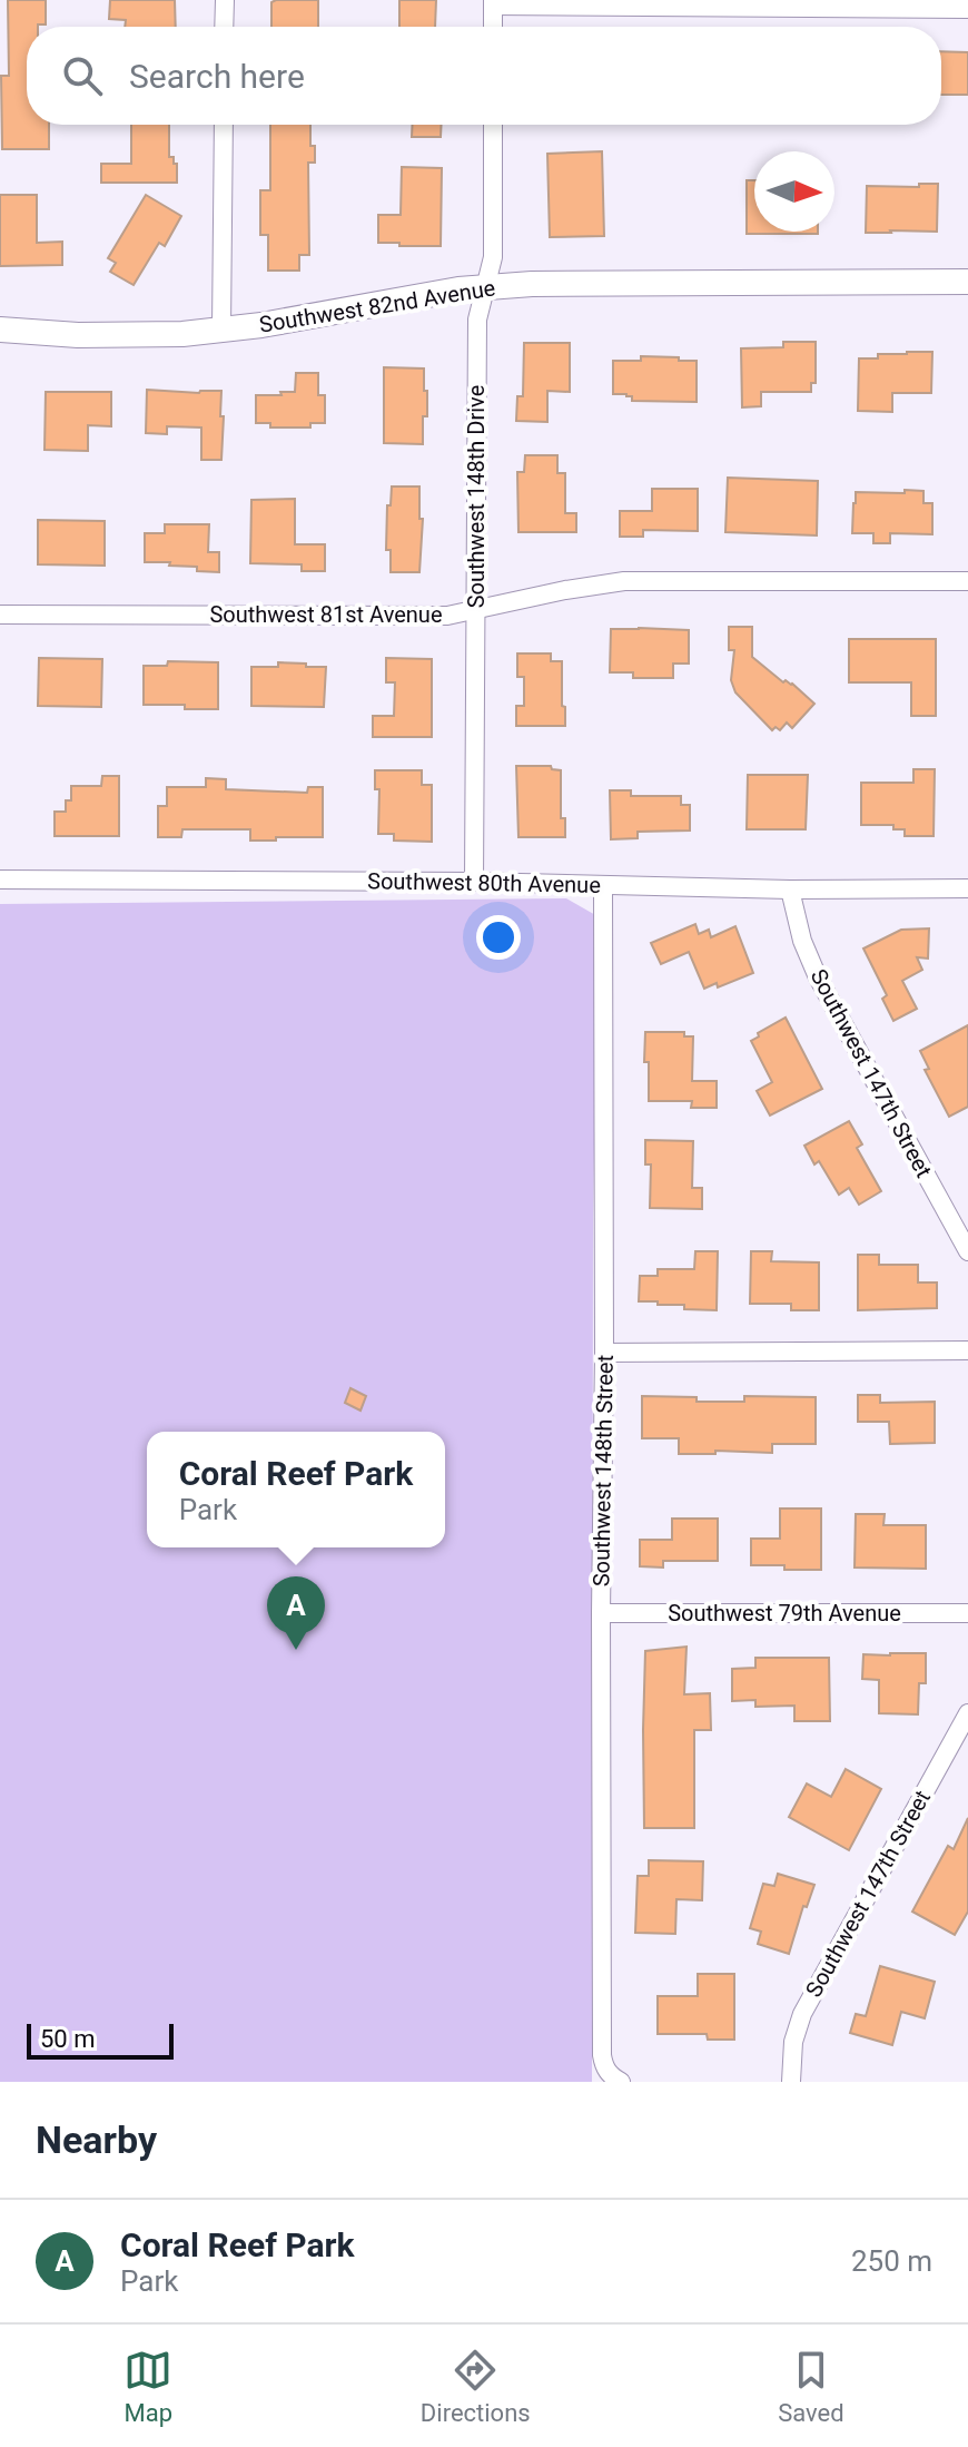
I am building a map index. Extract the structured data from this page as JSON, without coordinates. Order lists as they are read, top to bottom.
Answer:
{
  "streets": {
    "street": [
      "Southwest 82nd Avenue",
      "Southwest 148th Drive",
      "Southwest 81st Avenue",
      "Southwest 80th Avenue",
      "Southwest 147th Street",
      "Southwest 148th Street",
      "Southwest 79th Avenue"
    ]
  },
  "crossings": [
    ["Southwest 82nd Avenue", "Southwest 148th Drive"],
    ["Southwest 148th Drive", "Southwest 81st Avenue"],
    ["Southwest 148th Drive", "Southwest 80th Avenue"],
    ["Southwest 80th Avenue", "Southwest 147th Street"],
    ["Southwest 80th Avenue", "Southwest 148th Street"],
    ["Southwest 148th Street", "Southwest 79th Avenue"]
  ],
  "scale_bar": "50 m",
  "north": "right",
  "page": {
    "search": "Search here",
    "popup": ["Coral Reef Park", "Park"],
    "pins": "A",
    "scale": "50 m",
    "heading": "Nearby",
    "list": [
      {
        "mark": "A",
        "name": "Coral Reef Park",
        "note": "Park",
        "value": "250 m"
      }
    ],
    "nav": ["Map", "Directions", "Saved"]
  }
}
